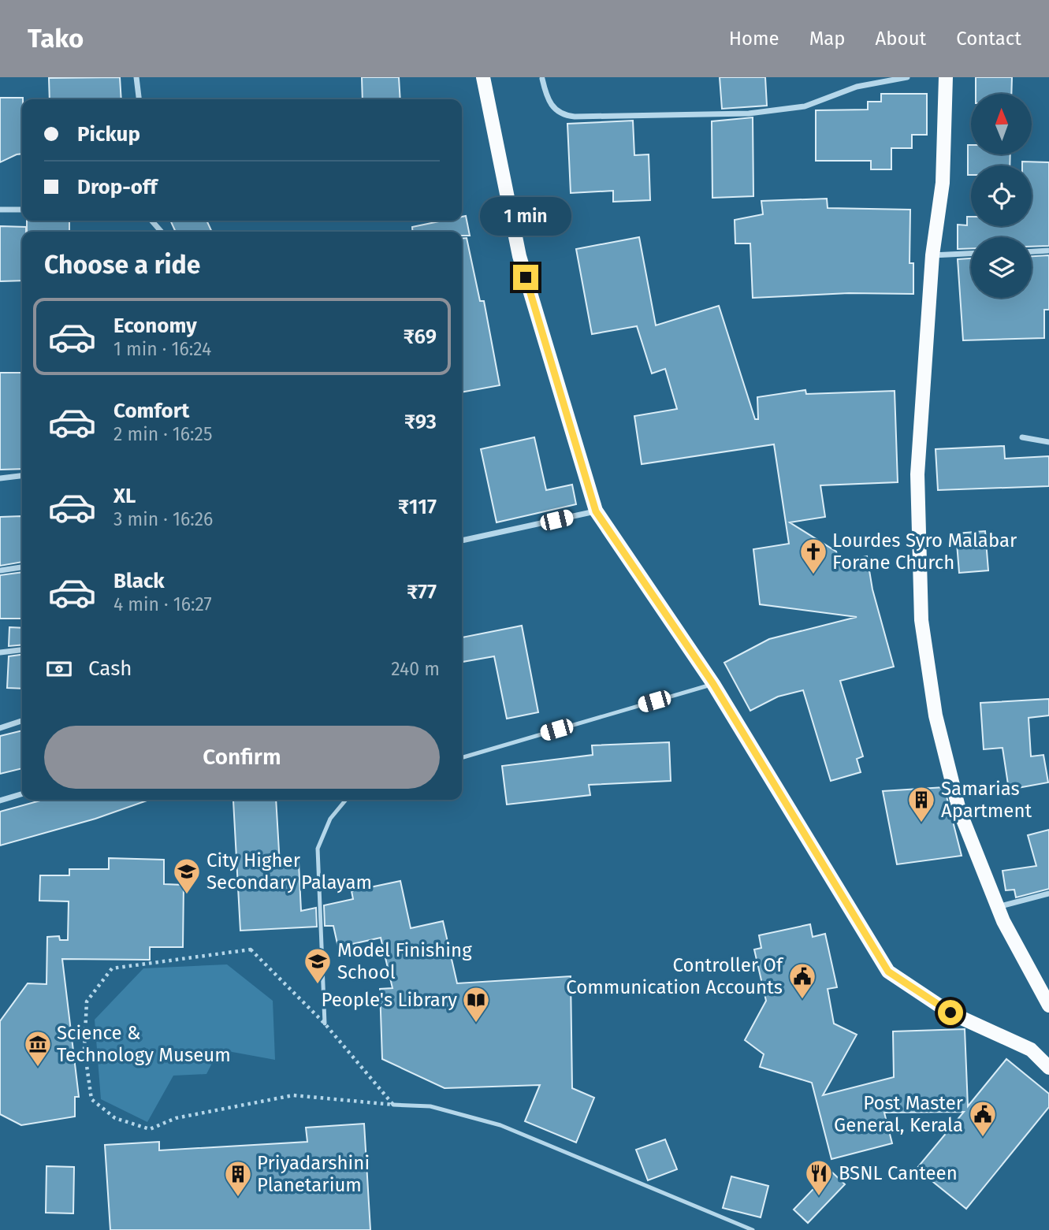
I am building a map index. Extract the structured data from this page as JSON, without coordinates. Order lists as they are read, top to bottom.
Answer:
{
  "places": {
    "church": ["Lourdes Syro Malabar Forane Church"],
    "building": ["Samarias Apartment", "Priyadarshini Planetarium"],
    "school or university": ["City Higher Secondary Palayam", "Model Finishing School"],
    "public building": ["Controller Of Communication Accounts", "Post Master General, Kerala"],
    "library": ["People's Library"],
    "museum": ["Science & Technology Museum"],
    "restaurant": ["BSNL Canteen"]
  },
  "north": "top",
  "page": {
    "header": "Tako",
    "nav": [
      "Home",
      "Map",
      "About",
      "Contact"
    ],
    "banner": ["Pickup", "Drop-off"],
    "bubble": "1 min",
    "heading": "Choose a ride",
    "list": [
      {
        "name": "Economy",
        "note": "1 min · 16:24",
        "value": "₹69"
      },
      {
        "name": "Comfort",
        "note": "2 min · 16:25",
        "value": "₹93"
      },
      {
        "name": "XL",
        "note": "3 min · 16:26",
        "value": "₹117"
      },
      {
        "name": "Black",
        "note": "4 min · 16:27",
        "value": "₹77"
      }
    ],
    "pay": ["Cash", "240 m"],
    "buttons": "Confirm"
  }
}
